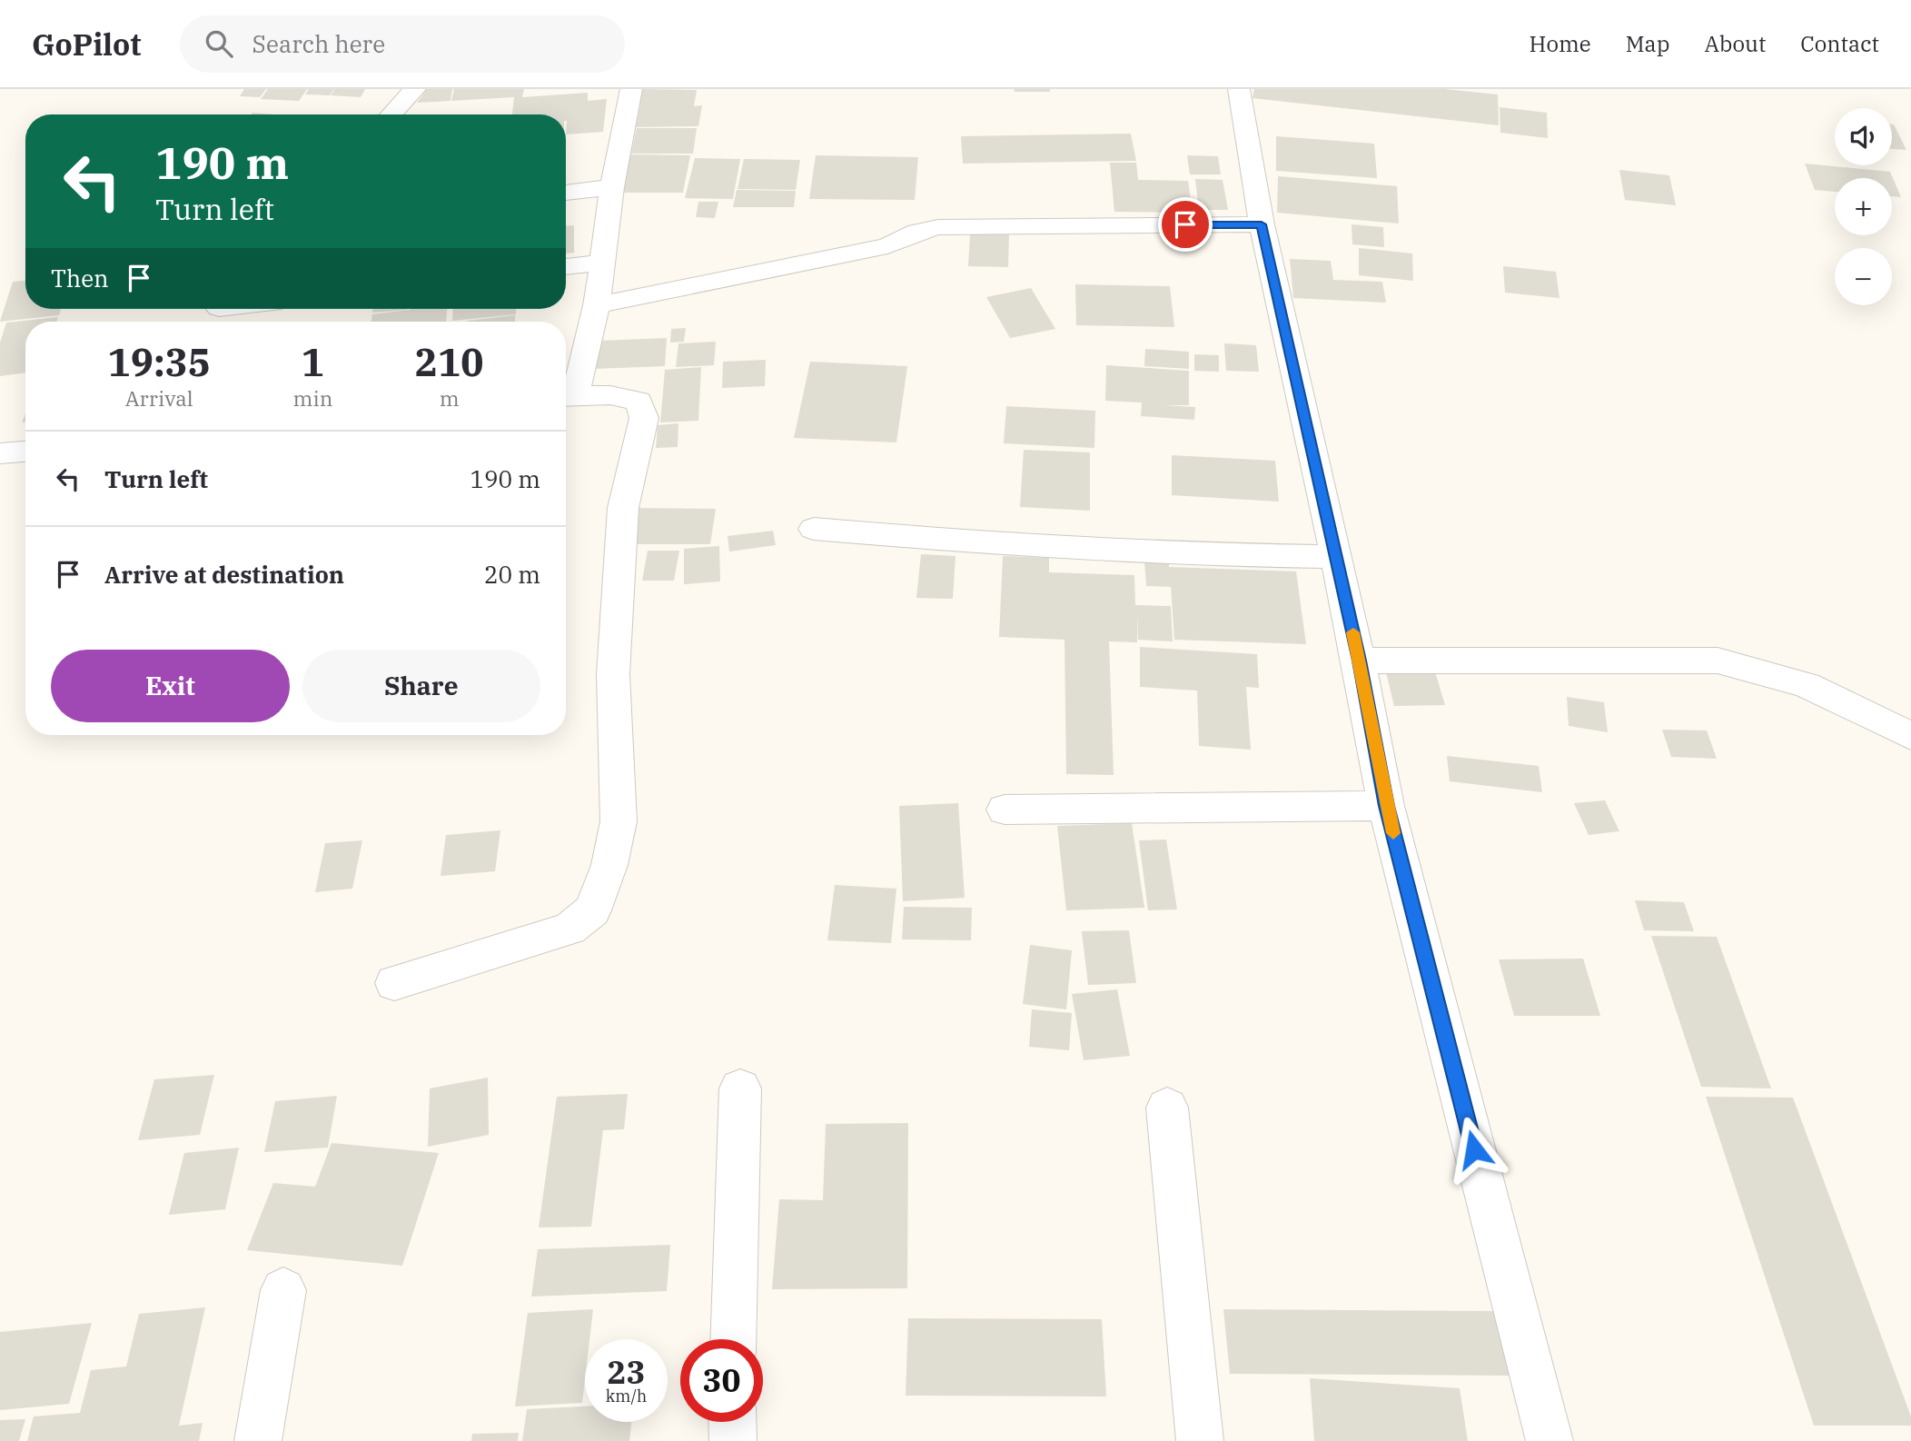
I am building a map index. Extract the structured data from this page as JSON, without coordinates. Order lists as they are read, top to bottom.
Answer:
{
  "page": {
    "header": "GoPilot",
    "search": "Search here",
    "nav": [
      "Home",
      "Map",
      "About",
      "Contact"
    ],
    "map_buttons": ["+", "−"],
    "turn": ["190 m", "Turn left"],
    "then": "Then",
    "eta": [
      "19:35",
      "Arrival",
      "1",
      "min",
      "210",
      "m"
    ],
    "list": [
      {
        "name": "Turn left",
        "value": "190 m"
      },
      {
        "name": "Arrive at destination",
        "value": "20 m"
      }
    ],
    "buttons": ["Exit", "Share"],
    "speed": "23 km/h",
    "limit": "30"
  }
}
